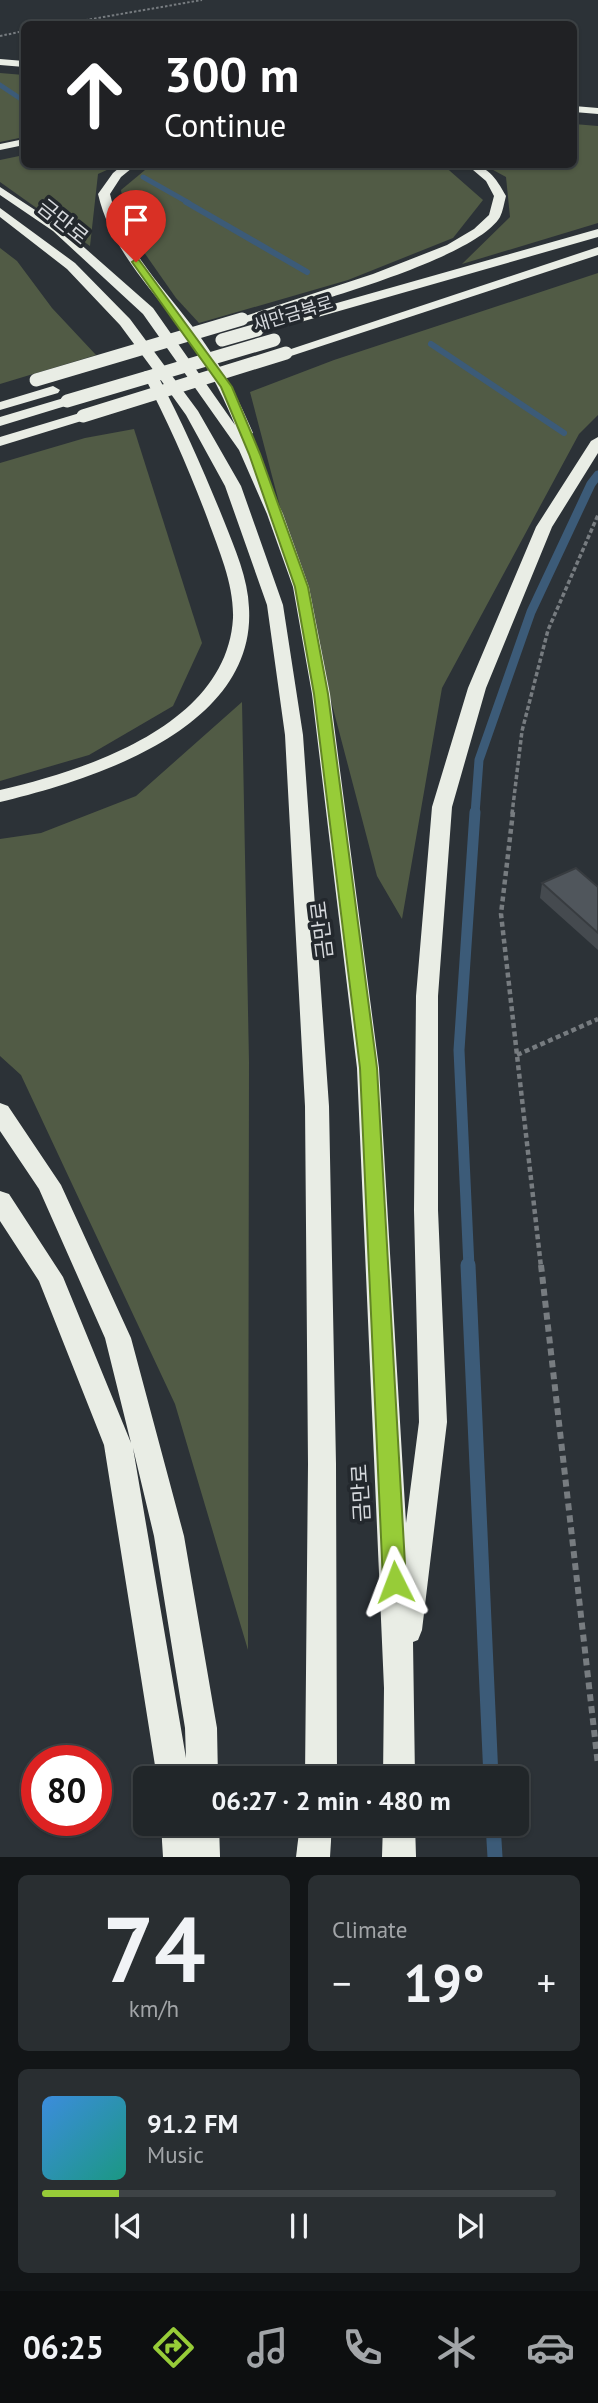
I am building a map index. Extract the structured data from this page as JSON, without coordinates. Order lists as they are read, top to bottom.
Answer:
{
  "streets": {
    "highway": ["금만로", "새만금북로"]
  },
  "page": {
    "turn": ["300 m", "Continue"],
    "limit": "80",
    "trip": "06:27 · 2 min · 480 m",
    "tile": [
      ["74", "km/h"],
      "Climate"
    ],
    "heat": ["−", "19°", "+"],
    "song": ["91.2 FM", "Music"],
    "tabs": "06:25"
  }
}
